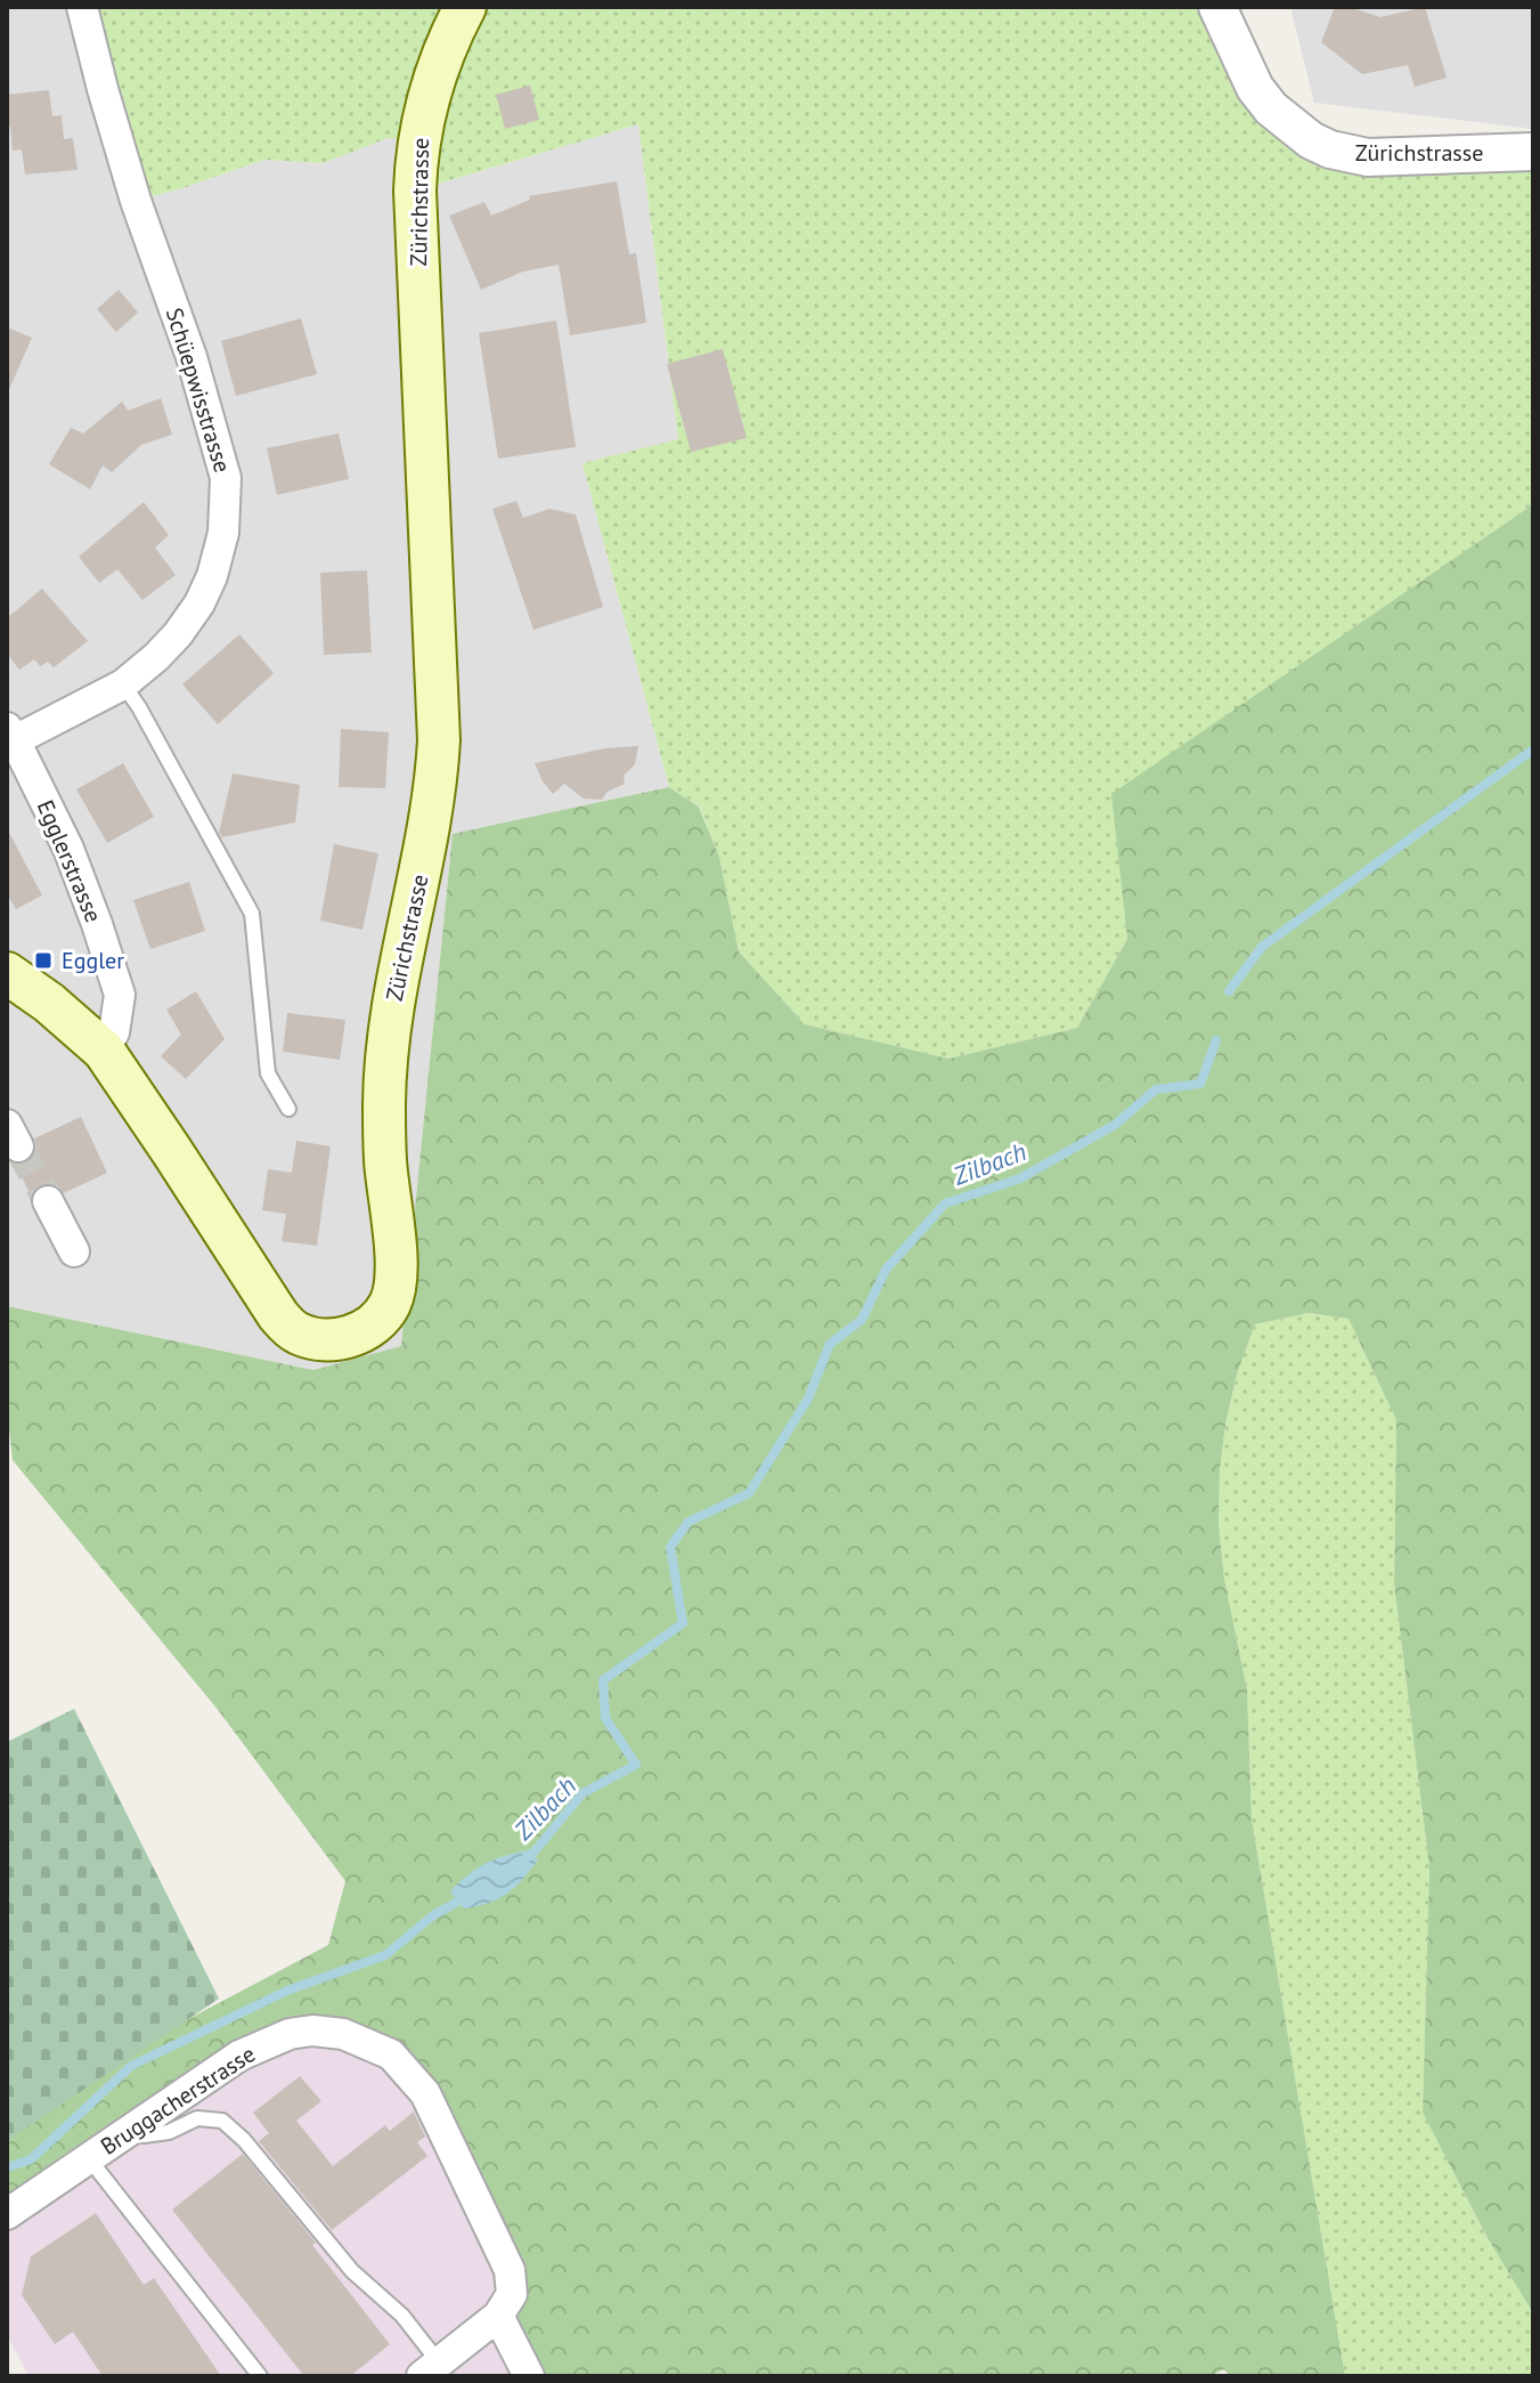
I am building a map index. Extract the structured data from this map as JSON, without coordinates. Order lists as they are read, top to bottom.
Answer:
{
  "streets": {
    "main road": ["Zürichstrasse"],
    "street": ["Schüepwisstrasse", "Egglerstrasse", "Bruggacherstrasse"]
  },
  "crossings": [
    ["Zürichstrasse", "Egglerstrasse"],
    ["Schüepwisstrasse", "Egglerstrasse"]
  ],
  "water": ["Zilbach"],
  "places": {
    "transit": ["Eggler"]
  }
}
